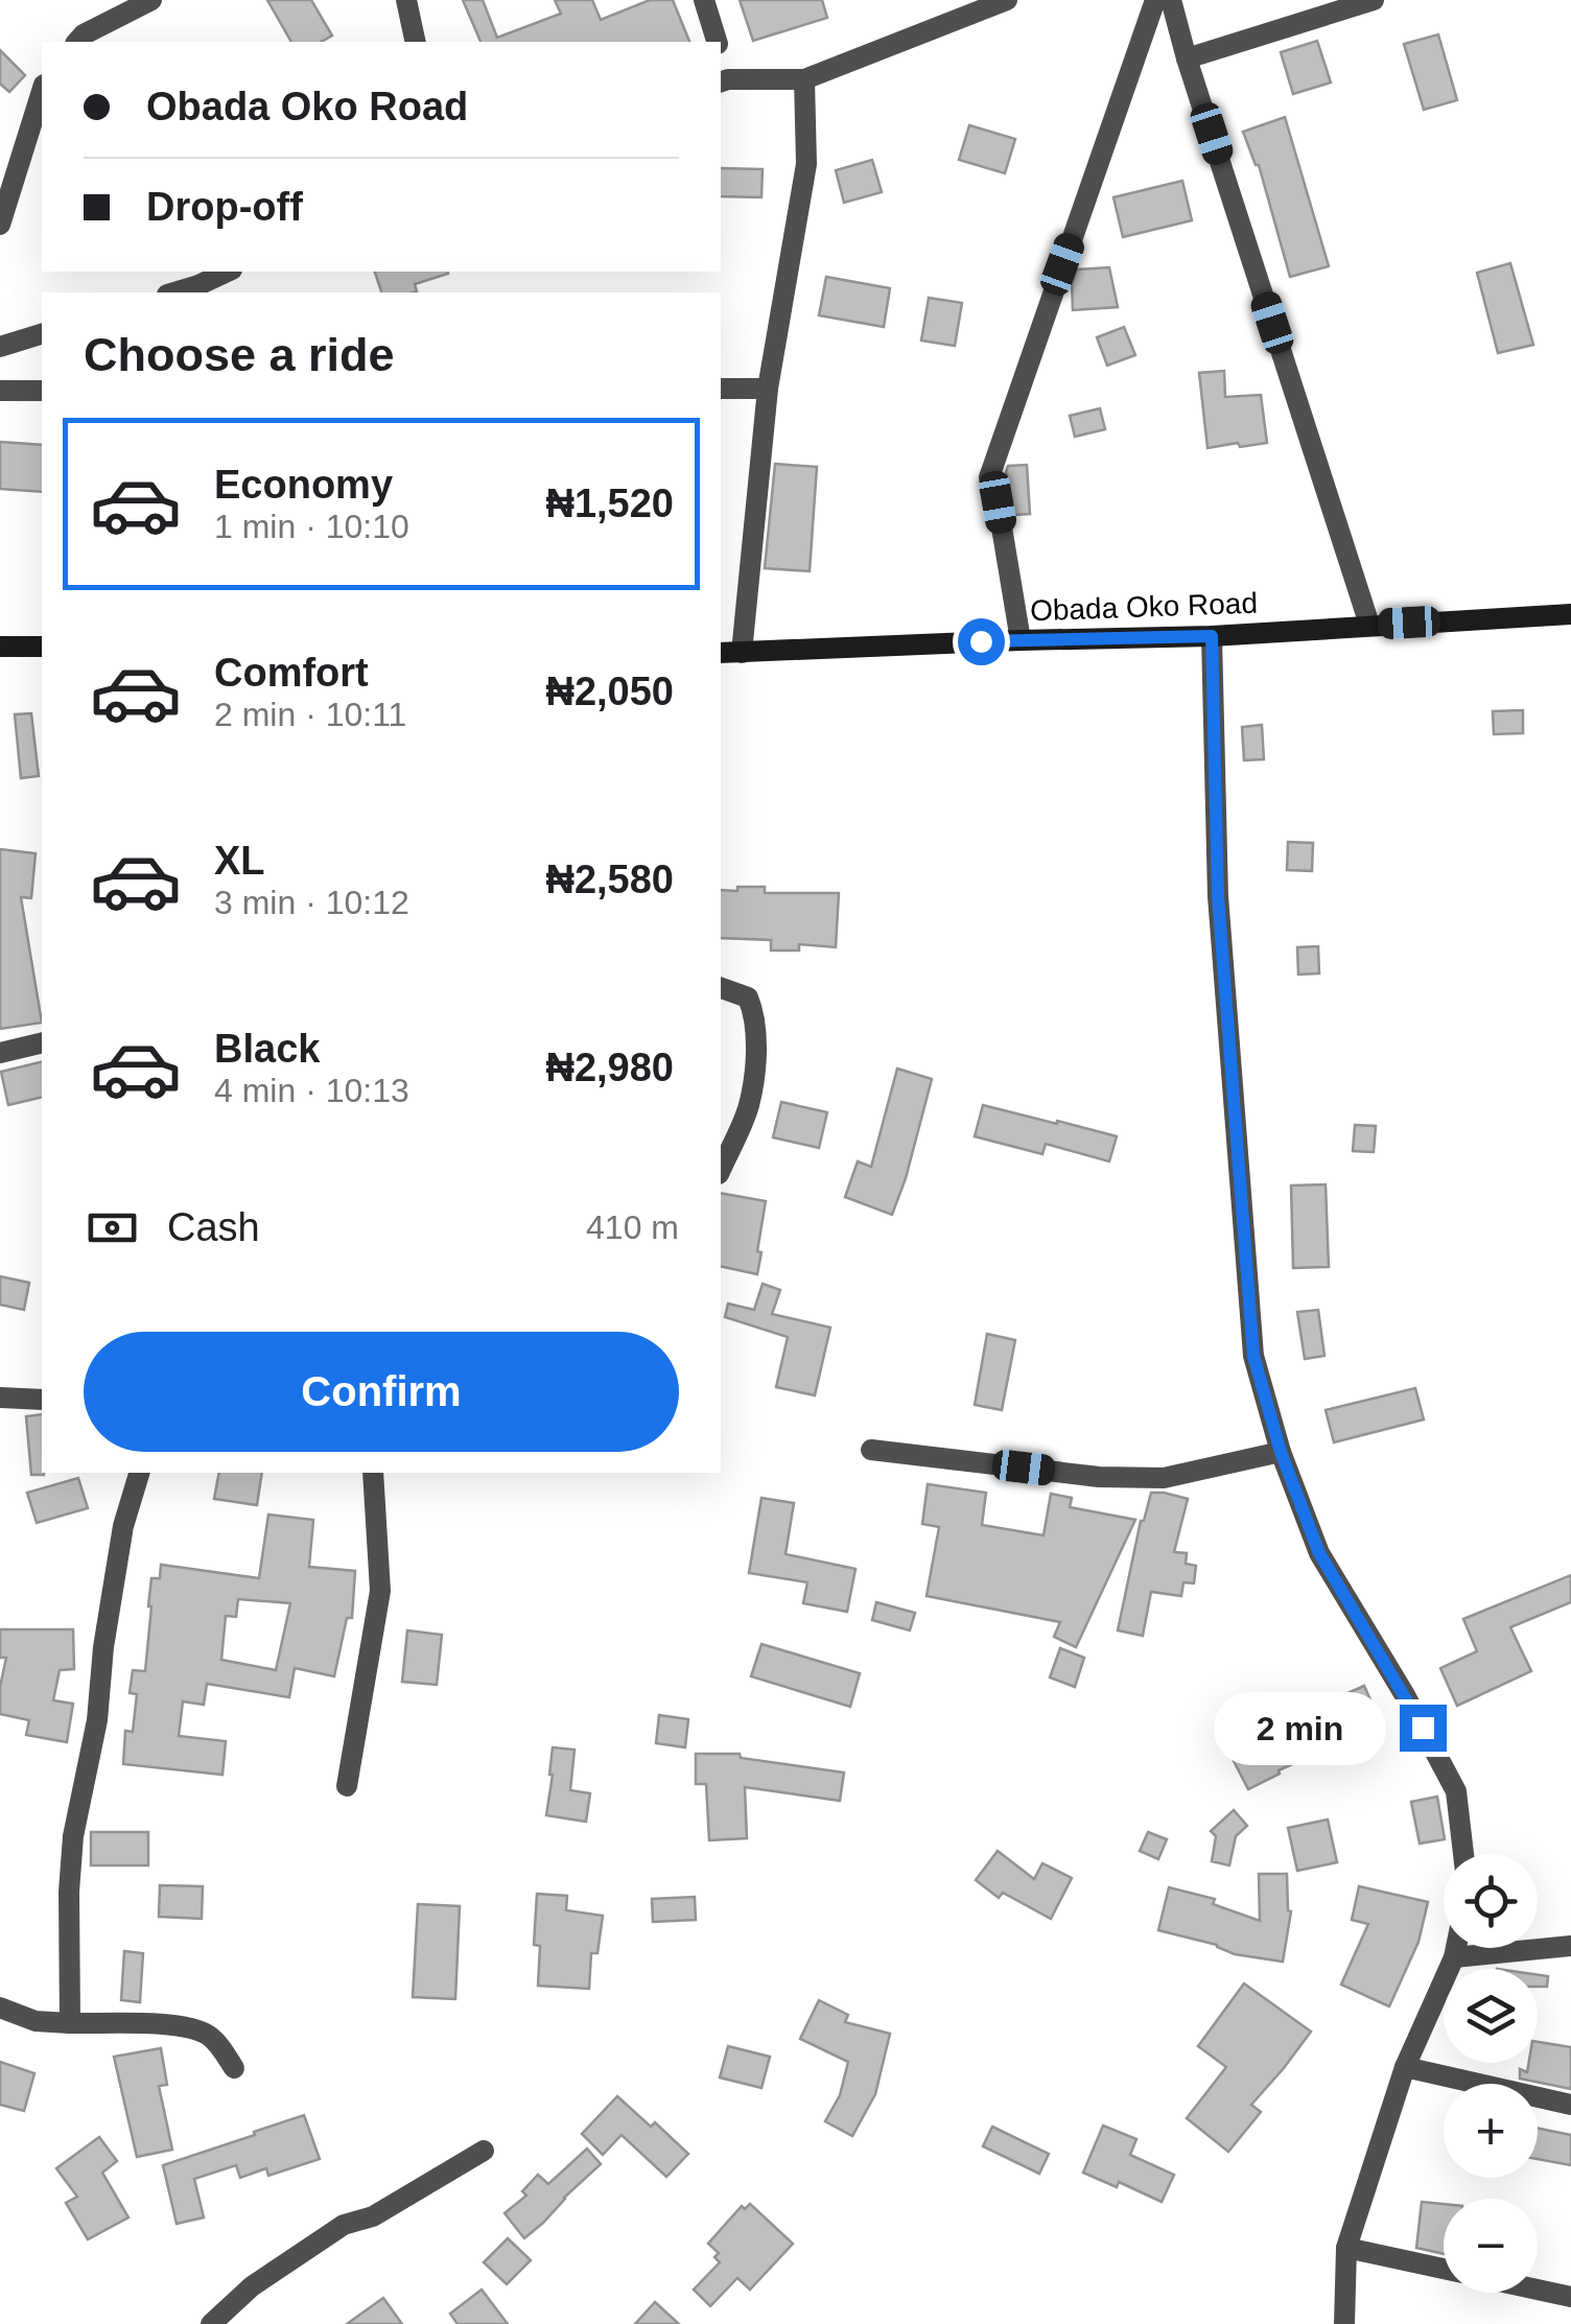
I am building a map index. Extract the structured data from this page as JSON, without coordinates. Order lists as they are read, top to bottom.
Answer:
{
  "streets": {
    "main road": ["Obada Oko Road"]
  },
  "page": {
    "banner": ["Obada Oko Road", "Drop-off"],
    "heading": "Choose a ride",
    "list": [
      {
        "name": "Economy",
        "note": "1 min · 10:10",
        "value": "₦1,520"
      },
      {
        "name": "Comfort",
        "note": "2 min · 10:11",
        "value": "₦2,050"
      },
      {
        "name": "XL",
        "note": "3 min · 10:12",
        "value": "₦2,580"
      },
      {
        "name": "Black",
        "note": "4 min · 10:13",
        "value": "₦2,980"
      }
    ],
    "pay": ["Cash", "410 m"],
    "buttons": "Confirm",
    "bubble": "2 min",
    "map_buttons": ["+", "−"]
  }
}
